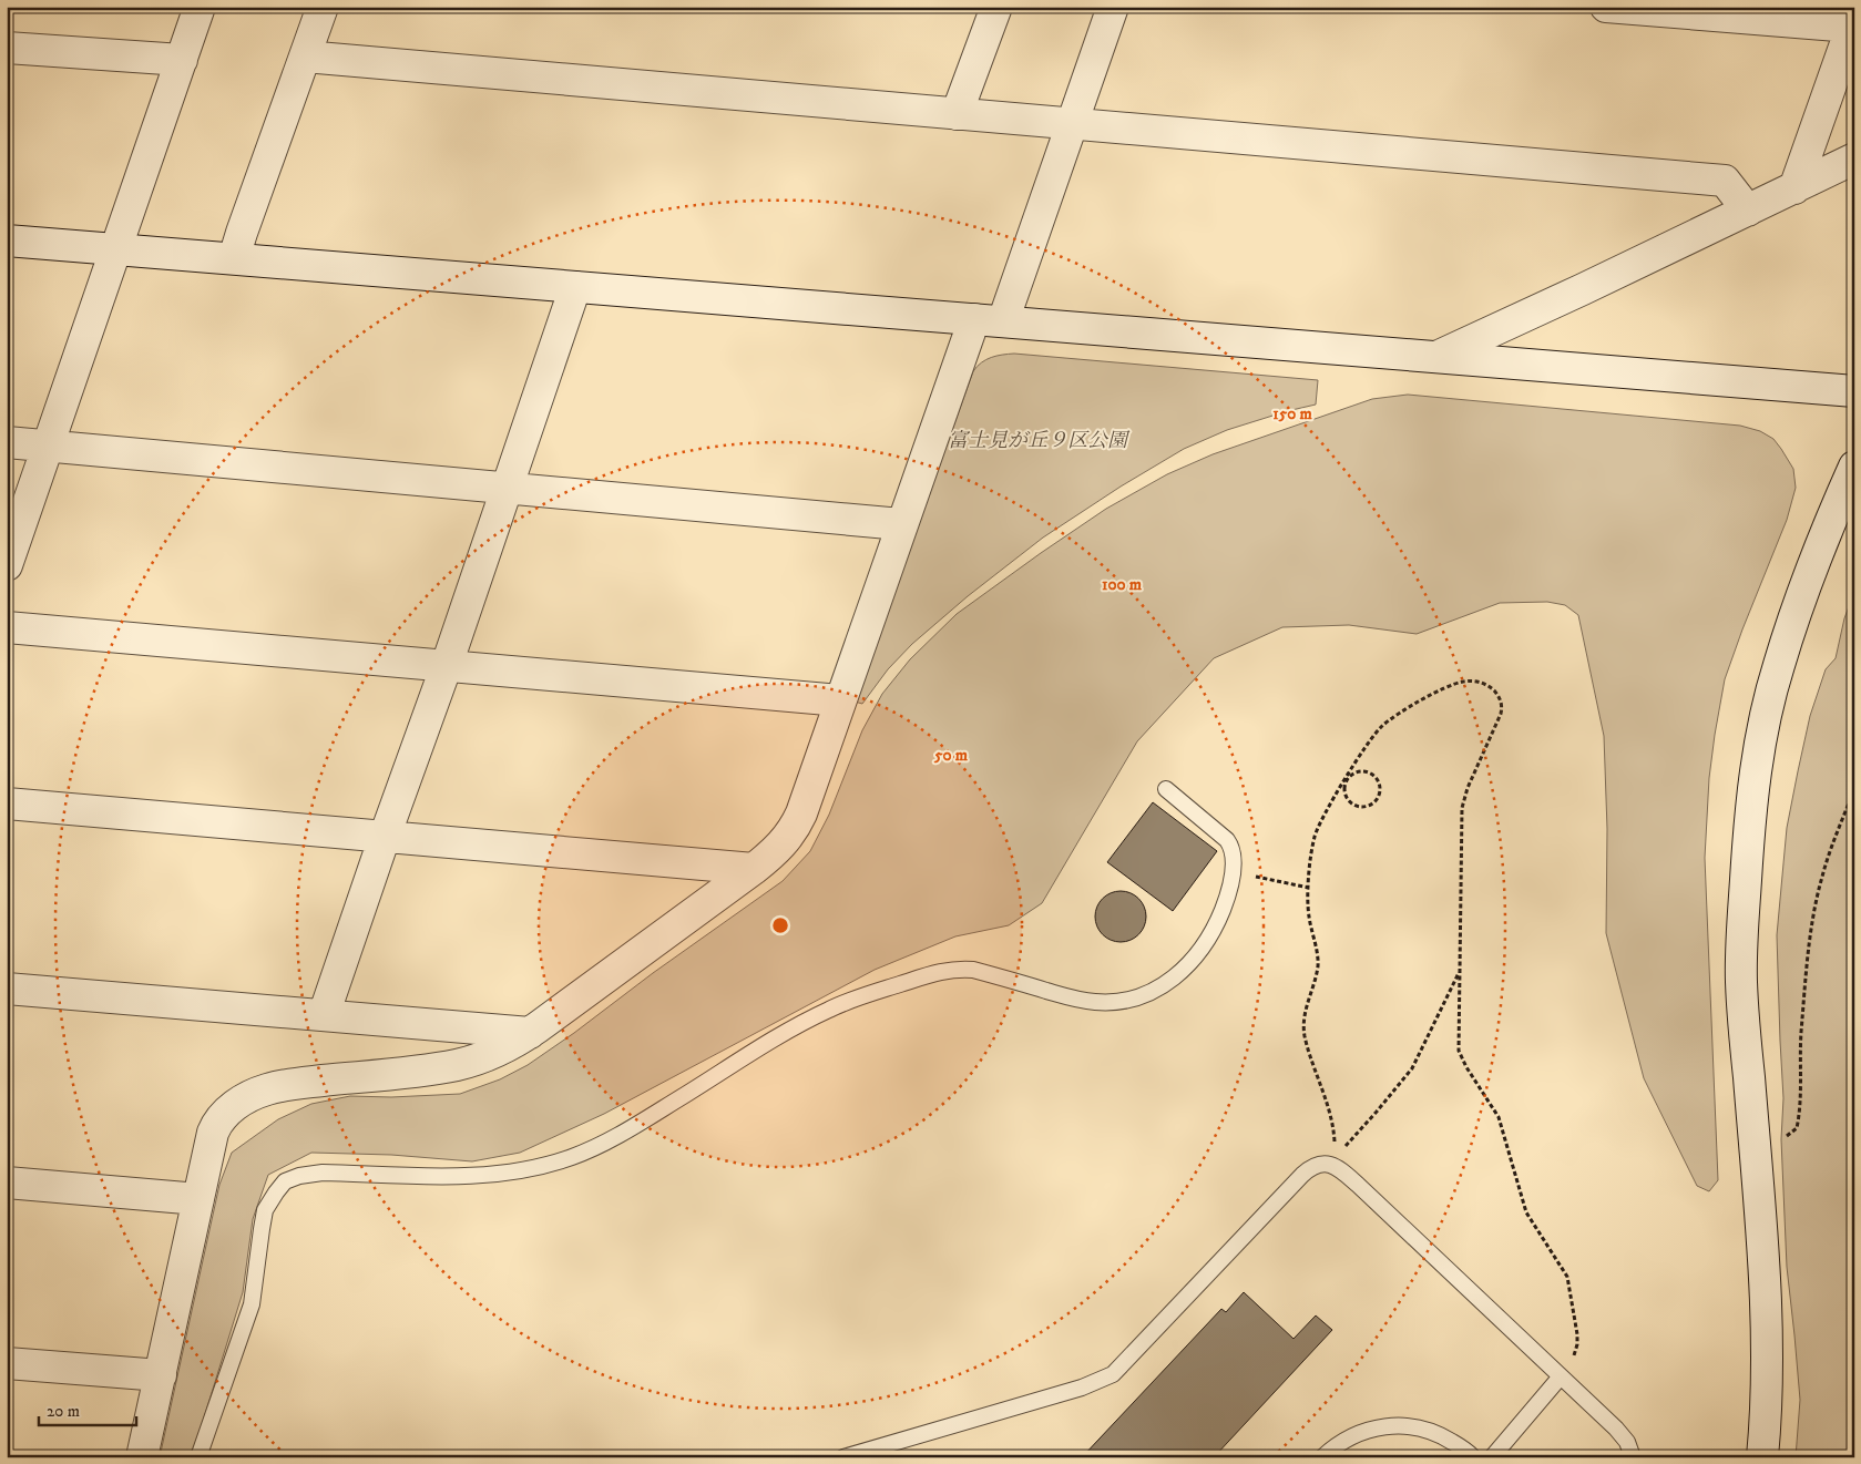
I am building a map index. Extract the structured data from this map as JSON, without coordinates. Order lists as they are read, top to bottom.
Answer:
{
  "parks": ["富士見が丘９区公園"],
  "scale_bar": "20 m",
  "rings": ["150 m", "100 m", "50 m"]
}
